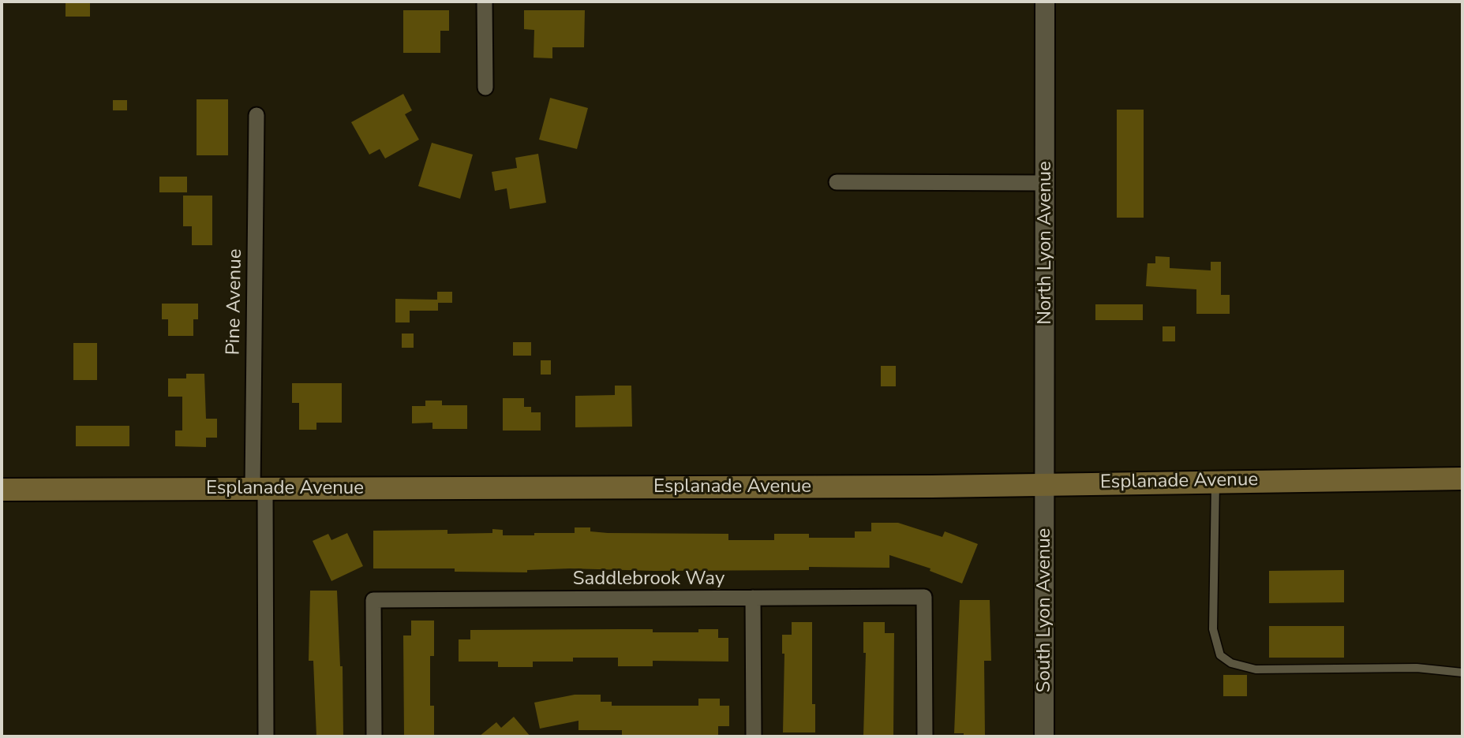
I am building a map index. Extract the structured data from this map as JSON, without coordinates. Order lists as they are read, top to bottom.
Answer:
{
  "streets": {
    "main road": ["Esplanade Avenue"],
    "street": [
      "North Lyon Avenue",
      "Pine Avenue",
      "Saddlebrook Way",
      "South Lyon Avenue"
    ]
  },
  "crossings": [
    ["North Lyon Avenue", "Esplanade Avenue"],
    ["North Lyon Avenue", "South Lyon Avenue"],
    ["Pine Avenue", "Esplanade Avenue"],
    ["Esplanade Avenue", "South Lyon Avenue"]
  ]
}
